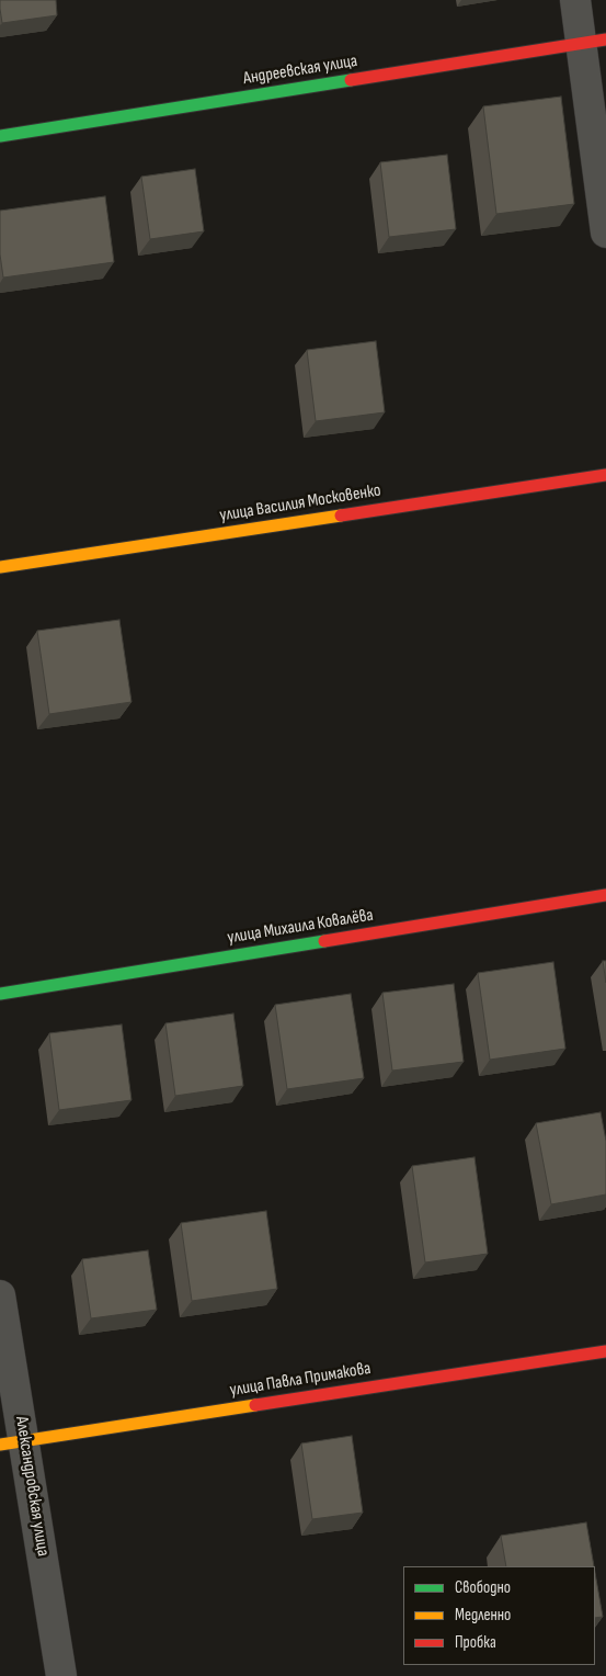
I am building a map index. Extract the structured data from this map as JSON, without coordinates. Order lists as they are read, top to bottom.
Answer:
{
  "streets": {
    "street": [
      "Андреевская улица",
      "улица Василия Московенко",
      "улица Михаила Ковалёва",
      "улица Павла Примакова",
      "Александровская улица"
    ]
  },
  "crossings": [
    ["улица Павла Примакова", "Александровская улица"]
  ],
  "legend": ["Свободно", "Медленно", "Пробка"]
}
